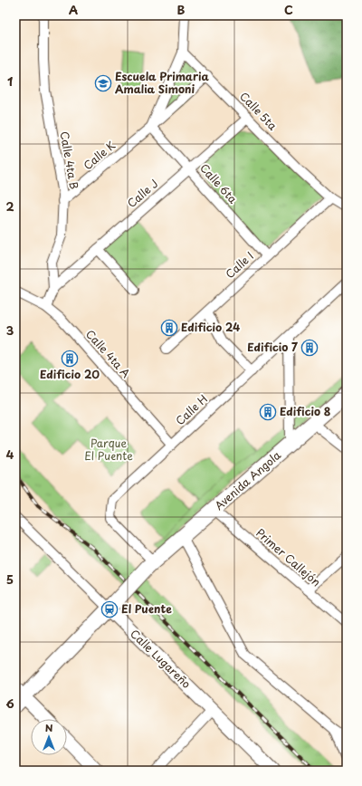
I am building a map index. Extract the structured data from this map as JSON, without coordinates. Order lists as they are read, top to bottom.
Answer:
{
  "streets": {
    "main road": ["Avenida Angola"],
    "street": [
      "Calle 5ta",
      "Calle K",
      "Calle 4ta B",
      "Calle 6ta",
      "Calle J",
      "Calle I",
      "Calle 4ta A",
      "Calle H",
      "Primer Callejón",
      "Calle Lugareño"
    ]
  },
  "crossings": [
    ["Calle 5ta", "Calle K"],
    ["Calle 5ta", "Calle J"],
    ["Calle 5ta", "Calle I"],
    ["Calle K", "Calle 4ta B"],
    ["Calle K", "Calle 6ta"],
    ["Calle 4ta B", "Calle J"],
    ["Calle 4ta B", "Calle 4ta A"],
    ["Calle 6ta", "Calle J"],
    ["Calle 6ta", "Calle I"],
    ["Calle 4ta A", "Calle H"],
    ["Calle H", "Avenida Angola"],
    ["Avenida Angola", "Primer Callejón"]
  ],
  "parks": ["Parque El Puente"],
  "places": {
    "school or university": ["Escuela Primaria Amalia Simoni"],
    "building": [
      "Edificio 24",
      "Edificio 7",
      "Edificio 20",
      "Edificio 8"
    ],
    "station": ["El Puente"]
  },
  "north": "top",
  "grid": {
    "columns": ["A", "B", "C"],
    "rows": [
      "1",
      "2",
      "3",
      "4",
      "5",
      "6"
    ]
  }
}
